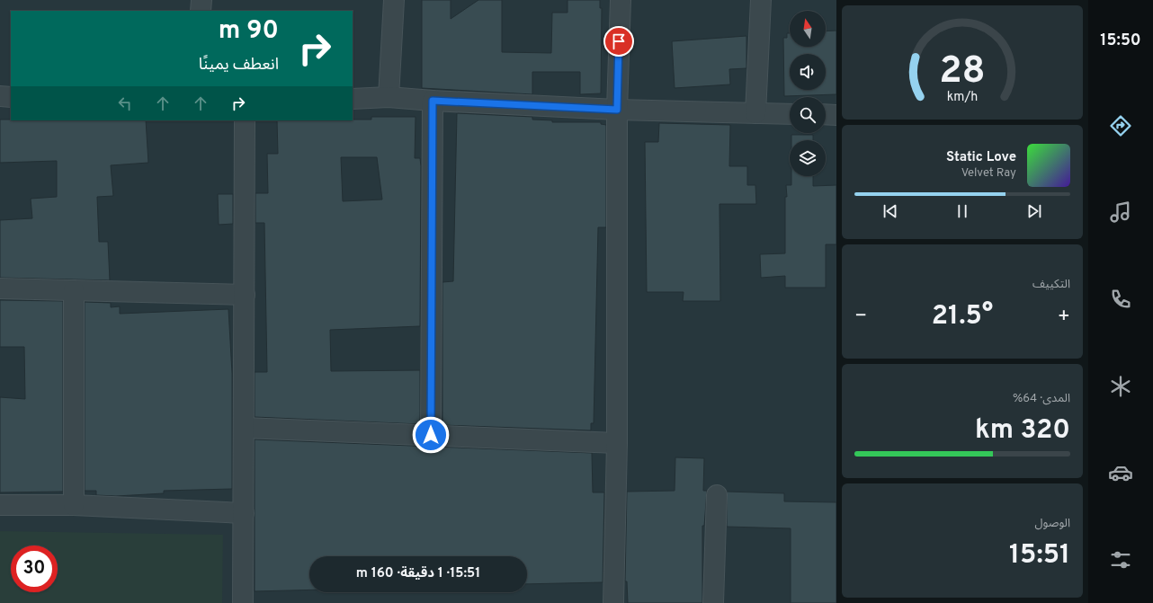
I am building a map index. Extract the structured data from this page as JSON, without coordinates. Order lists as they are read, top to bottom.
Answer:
{
  "north": "top",
  "page": {
    "tabs": "15:50",
    "turn": ["90 m", "انعطف يمينًا"],
    "song": ["Static Love", "Velvet Ray"],
    "tile": [
      "التكييف",
      ["المدى · 64%", "320 km"],
      ["الوصول", "15:51"]
    ],
    "heat": ["−", "21.5°", "+"],
    "limit": "30",
    "trip": "15:51 · 1 دقيقة · 160 m",
    "gauge": ["28", "km/h"]
  }
}
